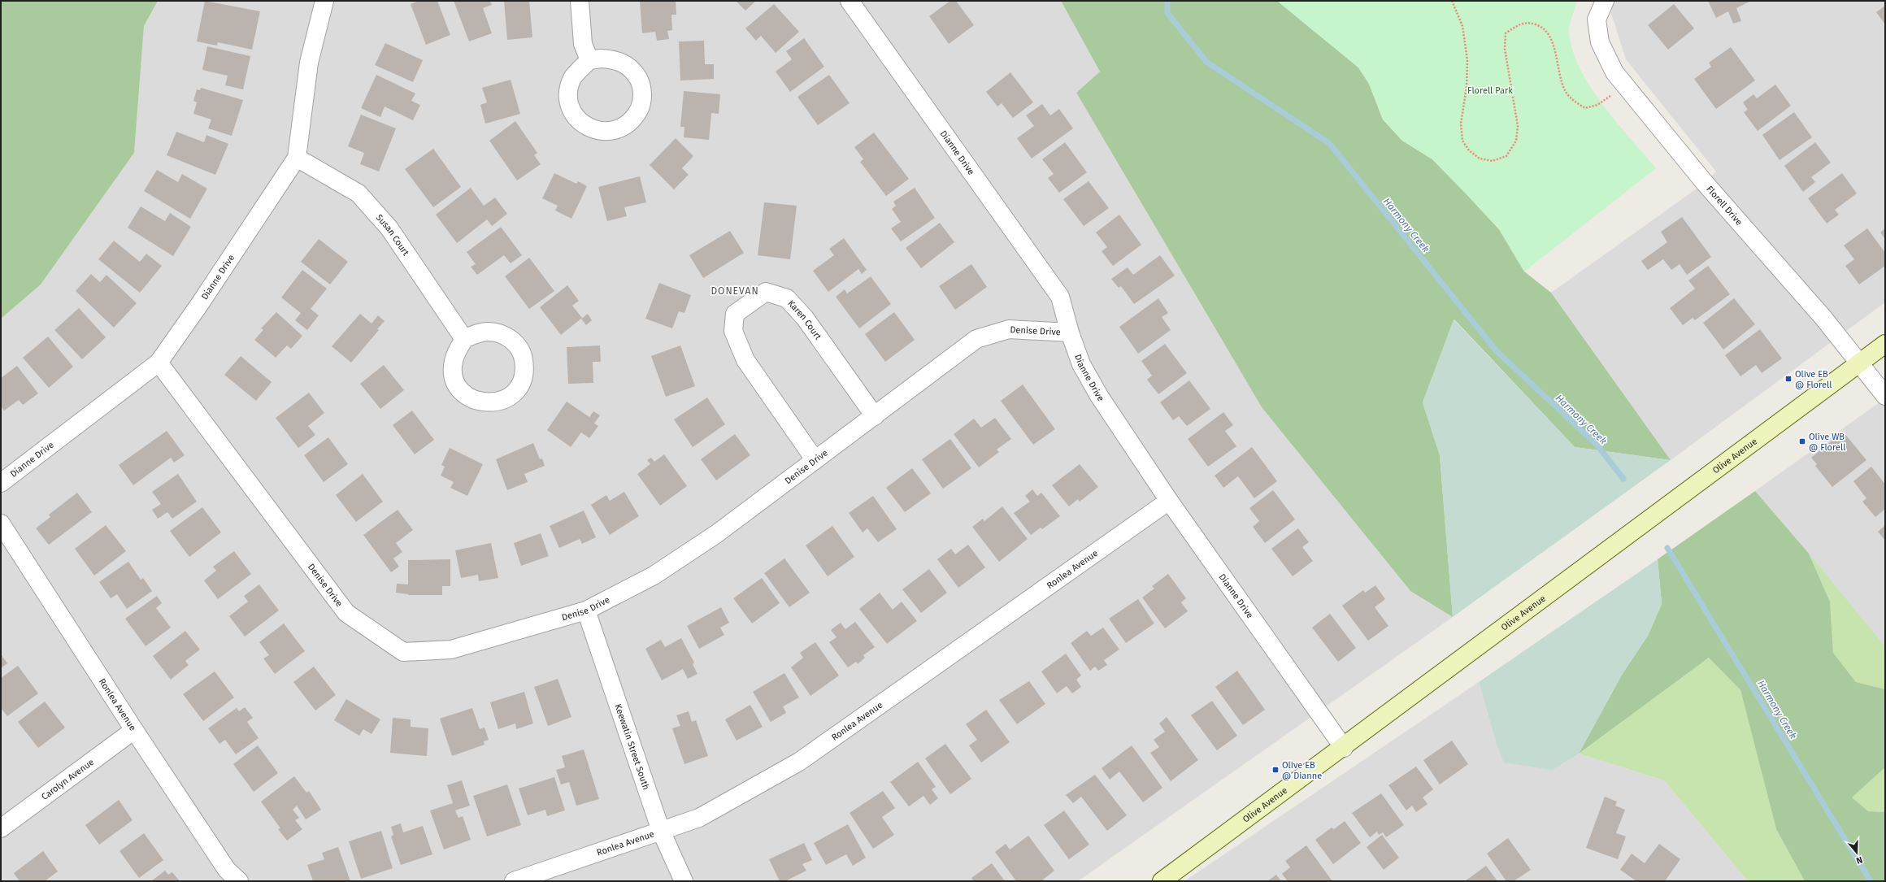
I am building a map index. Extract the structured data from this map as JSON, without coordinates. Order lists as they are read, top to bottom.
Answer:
{
  "streets": {
    "main road": ["Olive Avenue"],
    "street": [
      "Dianne Drive",
      "Florell Drive",
      "Susan Court",
      "Karen Court",
      "Denise Drive",
      "Ronlea Avenue",
      "Keewatin Street South",
      "Carolyn Avenue"
    ]
  },
  "crossings": [
    ["Dianne Drive", "Susan Court"],
    ["Dianne Drive", "Denise Drive"],
    ["Dianne Drive", "Olive Avenue"],
    ["Dianne Drive", "Ronlea Avenue"],
    ["Florell Drive", "Olive Avenue"],
    ["Karen Court", "Denise Drive"],
    ["Denise Drive", "Keewatin Street South"],
    ["Ronlea Avenue", "Keewatin Street South"],
    ["Ronlea Avenue", "Carolyn Avenue"]
  ],
  "districts": ["DONEVAN"],
  "water": ["Harmony Creek"],
  "parks": ["Florell Park"],
  "places": {
    "transit": ["Olive EB @ Florell", "Olive WB @ Florell", "Olive EB @ Dianne"]
  },
  "north": "bottom"
}
